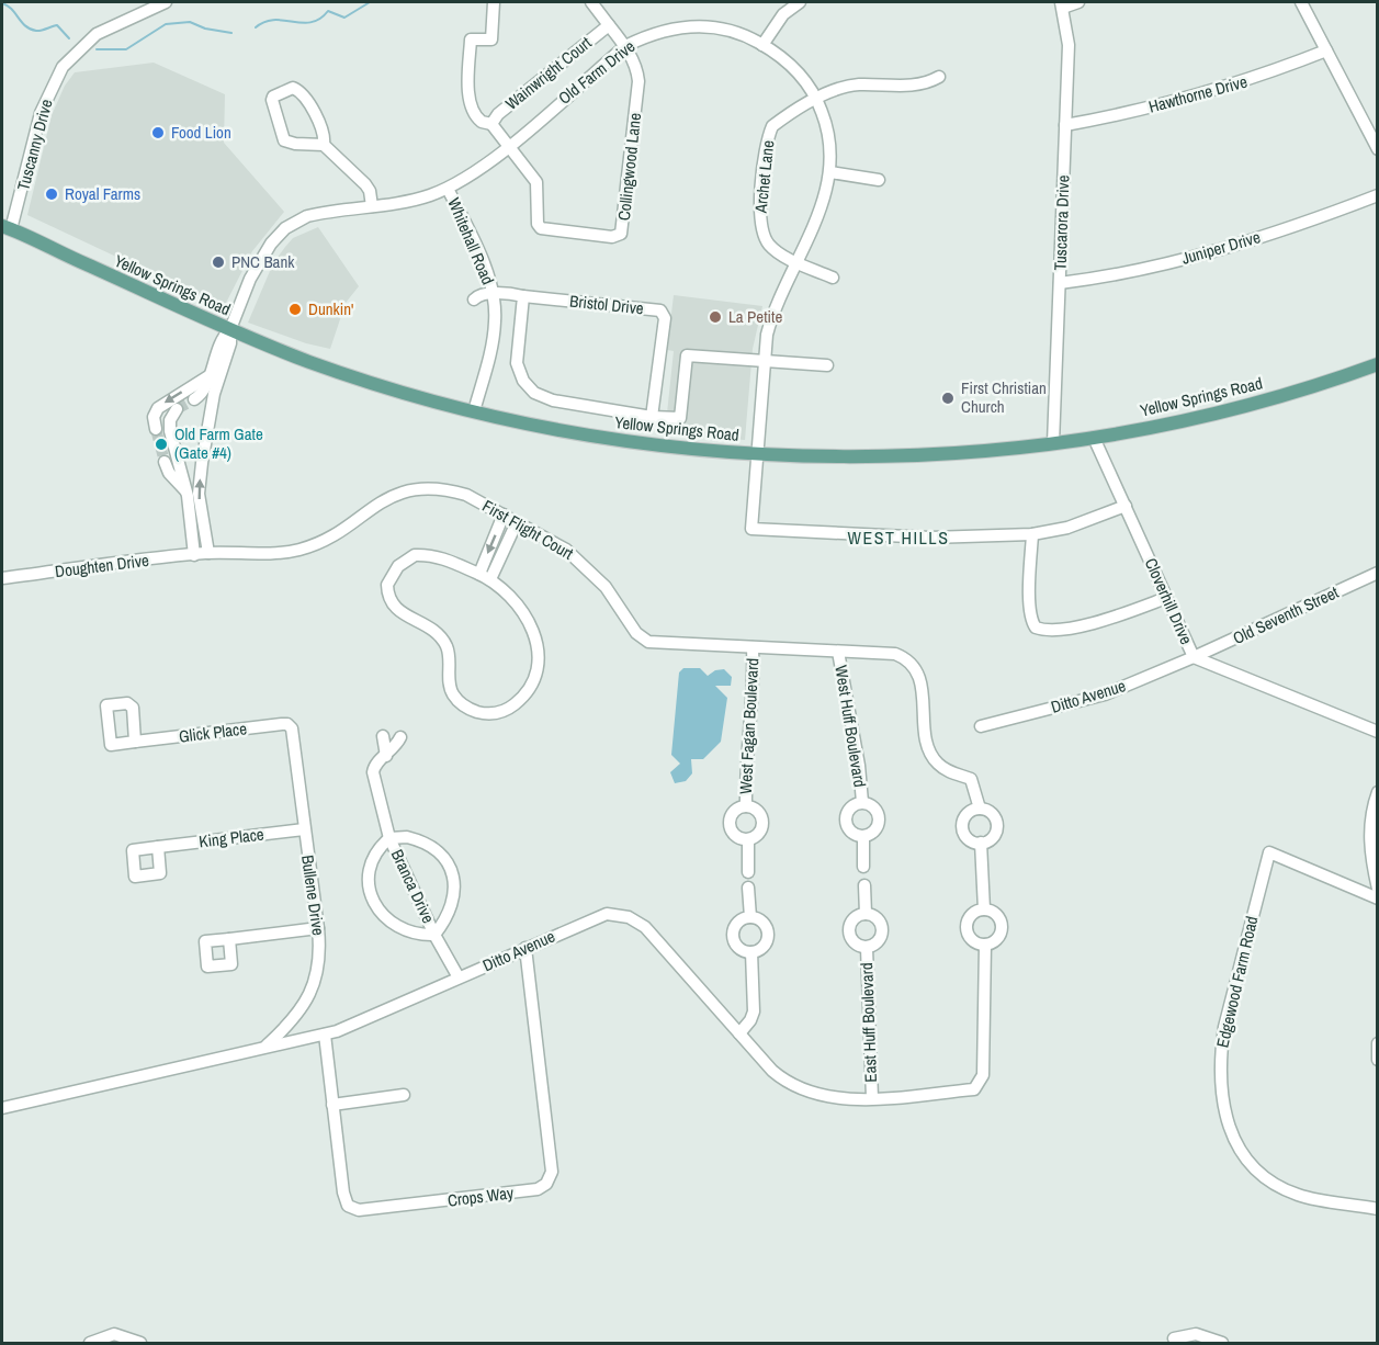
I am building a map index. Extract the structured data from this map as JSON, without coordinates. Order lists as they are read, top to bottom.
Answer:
{
  "streets": {
    "main road": ["Yellow Springs Road"],
    "street": [
      "Old Farm Drive",
      "Wainwright Court",
      "Hawthorne Drive",
      "Tuscanny Drive",
      "Collingwood Lane",
      "Archet Lane",
      "Tuscarora Drive",
      "Whitehall Road",
      "Juniper Drive",
      "Bristol Drive",
      "First Flight Court",
      "Doughten Drive",
      "Cloverhill Drive",
      "Old Seventh Street",
      "Ditto Avenue",
      "West Fagan Boulevard",
      "West Huff Boulevard",
      "Glick Place",
      "King Place",
      "Branca Drive",
      "Bullene Drive",
      "Edgewood Farm Road",
      "East Huff Boulevard",
      "Crops Way"
    ]
  },
  "crossings": [
    ["Old Farm Drive", "Wainwright Court"],
    ["Old Farm Drive", "Collingwood Lane"],
    ["Old Farm Drive", "Archet Lane"],
    ["Old Farm Drive", "Whitehall Road"],
    ["Old Farm Drive", "Yellow Springs Road"],
    ["Wainwright Court", "Collingwood Lane"],
    ["Hawthorne Drive", "Tuscarora Drive"],
    ["Tuscanny Drive", "Yellow Springs Road"],
    ["Tuscarora Drive", "Juniper Drive"],
    ["Tuscarora Drive", "Yellow Springs Road"],
    ["Whitehall Road", "Yellow Springs Road"],
    ["Whitehall Road", "Bristol Drive"],
    ["Yellow Springs Road", "Cloverhill Drive"],
    ["First Flight Court", "Doughten Drive"],
    ["First Flight Court", "West Fagan Boulevard"],
    ["First Flight Court", "West Huff Boulevard"],
    ["Cloverhill Drive", "Old Seventh Street"],
    ["Cloverhill Drive", "Ditto Avenue"],
    ["Old Seventh Street", "Ditto Avenue"],
    ["Ditto Avenue", "Branca Drive"],
    ["Ditto Avenue", "Bullene Drive"],
    ["Ditto Avenue", "East Huff Boulevard"],
    ["Ditto Avenue", "Crops Way"],
    ["Glick Place", "Bullene Drive"],
    ["King Place", "Bullene Drive"]
  ],
  "districts": ["WEST HILLS"],
  "places": [
    "Food Lion",
    "Royal Farms",
    "PNC Bank",
    "Dunkin'",
    "La Petite",
    "First Christian Church",
    "Old Farm Gate (Gate #4)"
  ]
}
